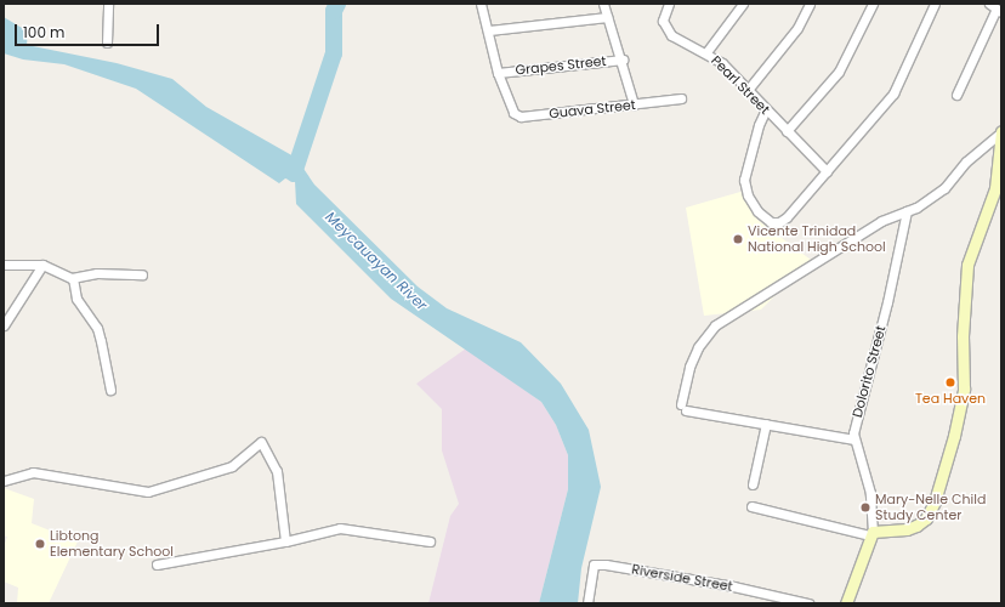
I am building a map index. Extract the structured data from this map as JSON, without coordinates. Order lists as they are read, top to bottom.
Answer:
{
  "streets": {
    "street": [
      "Grapes Street",
      "Pearl Street",
      "Guava Street",
      "Dolorito Street",
      "Riverside Street"
    ]
  },
  "crossings": [
    ["Grapes Street", "Guava Street"]
  ],
  "water": ["Meycauayan River"],
  "places": [
    "Vicente Trinidad National High School",
    "Tea Haven",
    "Mary-Nelle Child Study Center",
    "Libtong Elementary School"
  ],
  "scale_bar": "100 m"
}
